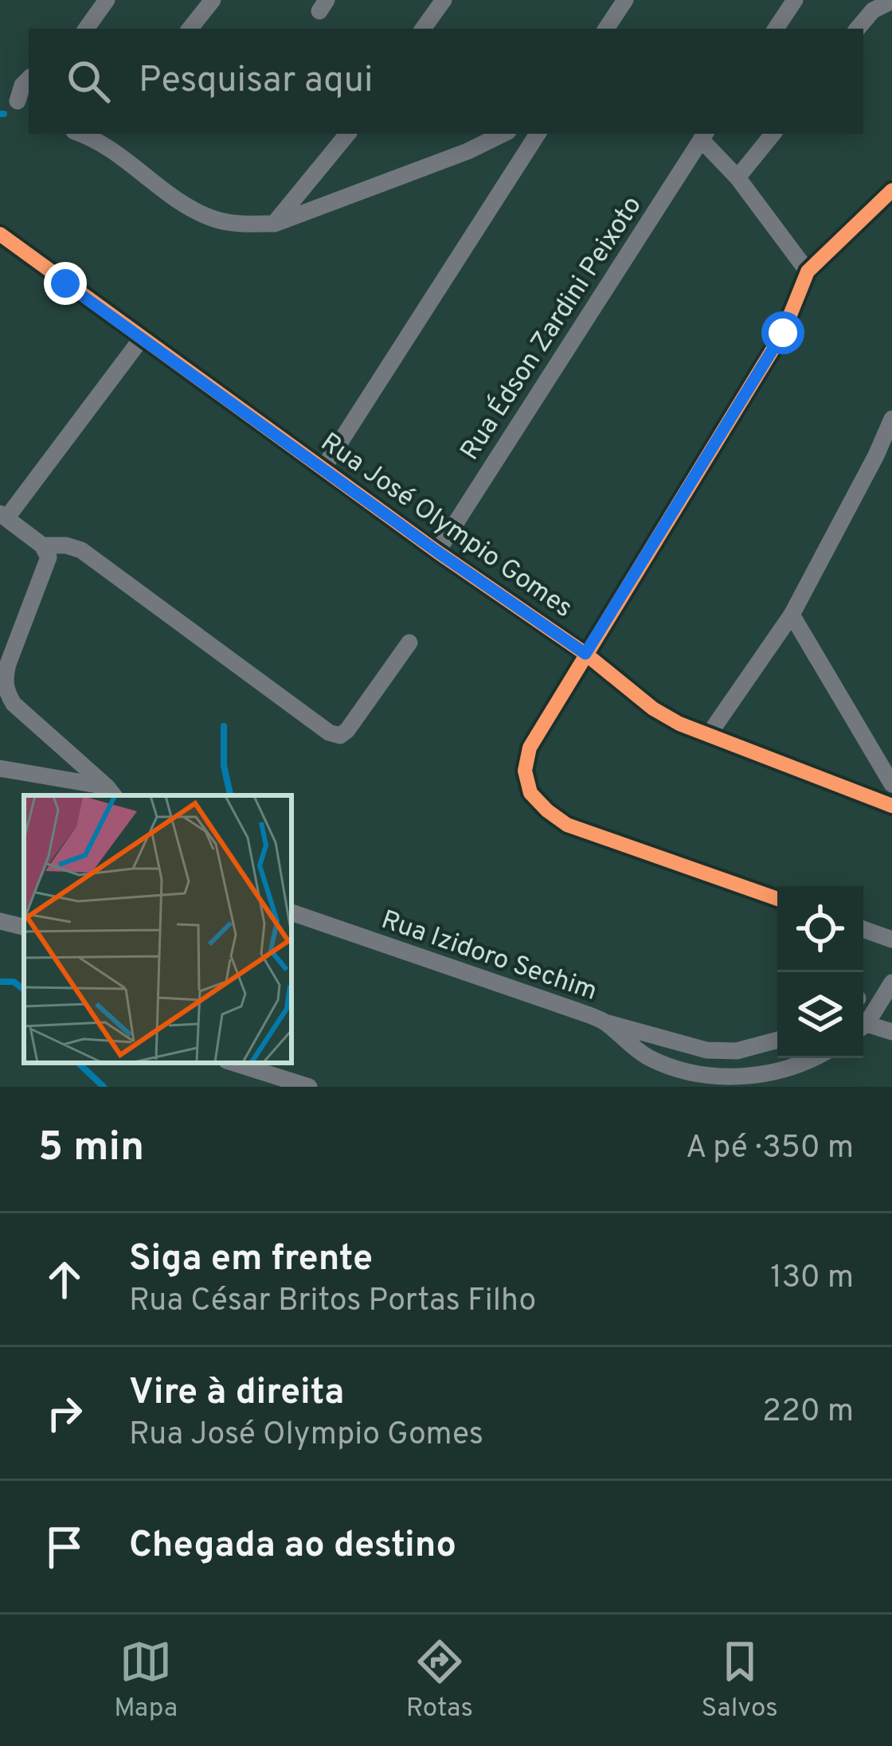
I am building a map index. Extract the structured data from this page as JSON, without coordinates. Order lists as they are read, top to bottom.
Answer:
{
  "streets": {
    "street": ["Rua Édson Zardini Peixoto", "Rua José Olympio Gomes", "Rua Izidoro Sechim"]
  },
  "crossings": [
    ["Rua Édson Zardini Peixoto", "Rua José Olympio Gomes"]
  ],
  "page": {
    "search": "Pesquisar aqui",
    "heading": ["5 min", "A pé · 350 m"],
    "list": [
      ["Siga em frente", "Rua César Britos Portas Filho", "130 m"],
      ["Vire à direita", "Rua José Olympio Gomes", "220 m"],
      "Chegada ao destino"
    ],
    "nav": ["Mapa", "Rotas", "Salvos"]
  }
}
